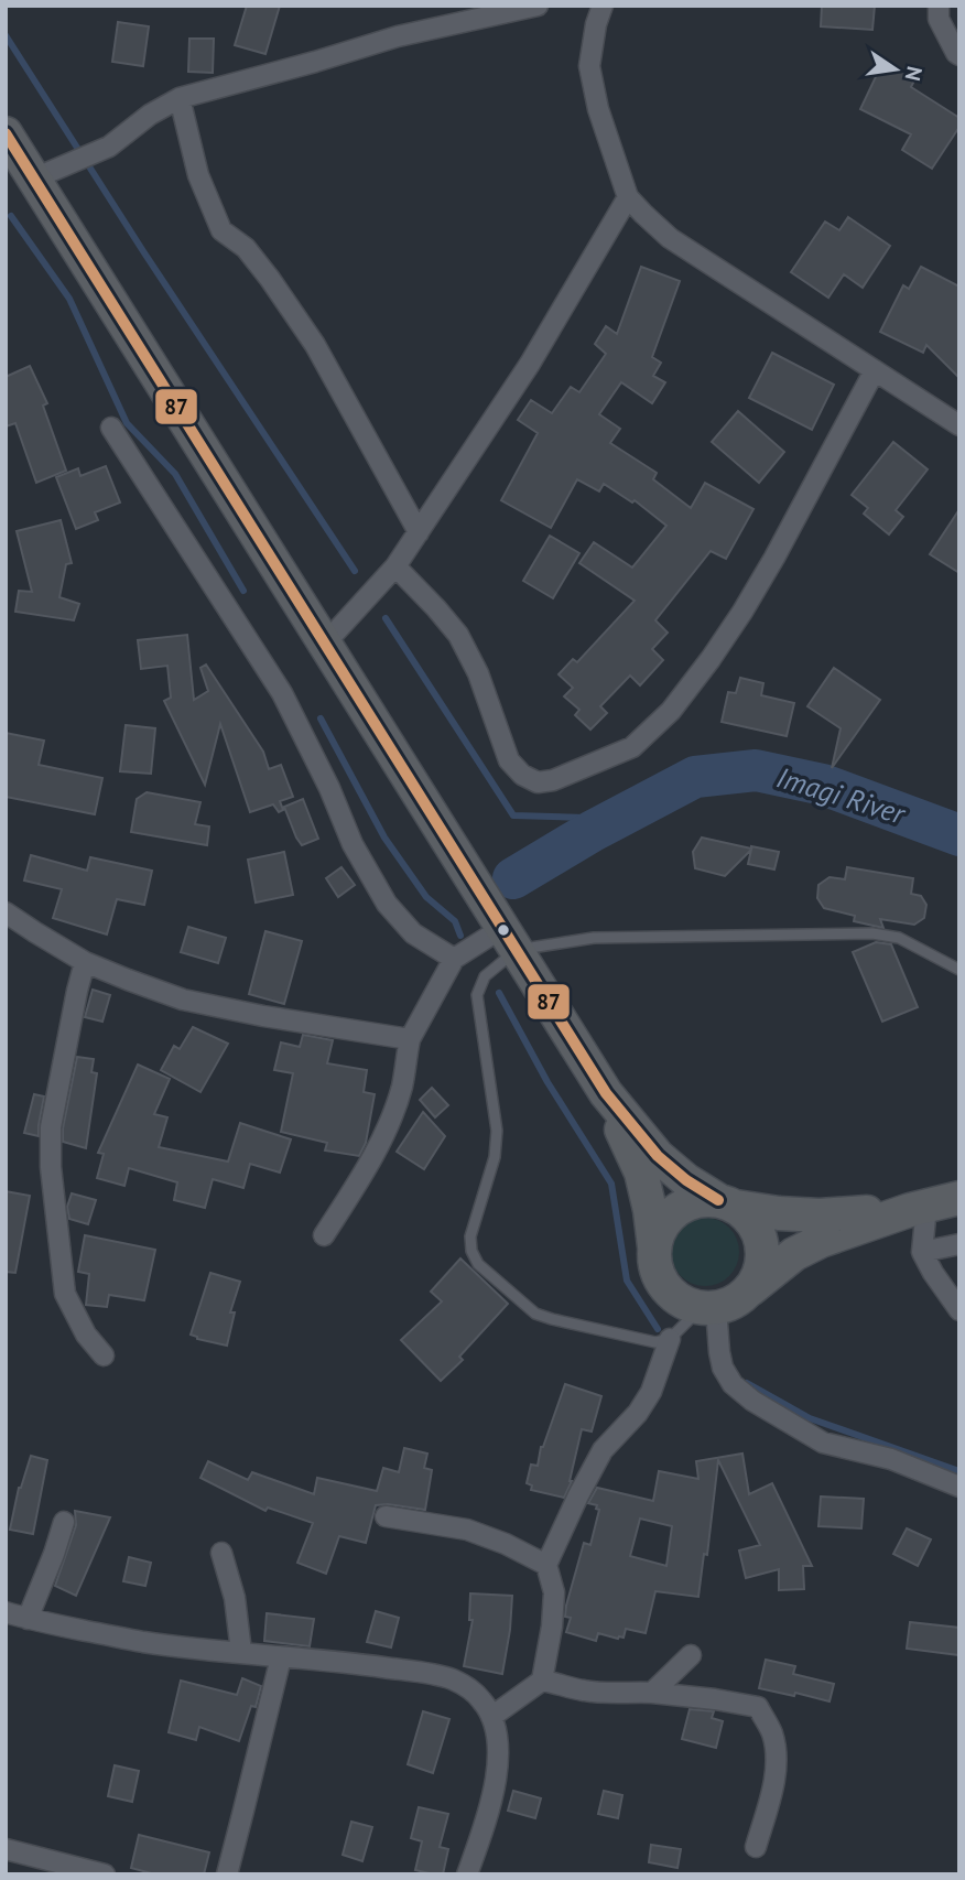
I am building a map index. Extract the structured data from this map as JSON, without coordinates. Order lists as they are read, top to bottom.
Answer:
{
  "water": ["Imagi River"],
  "lines": ["transit line 87"],
  "north": "right"
}
